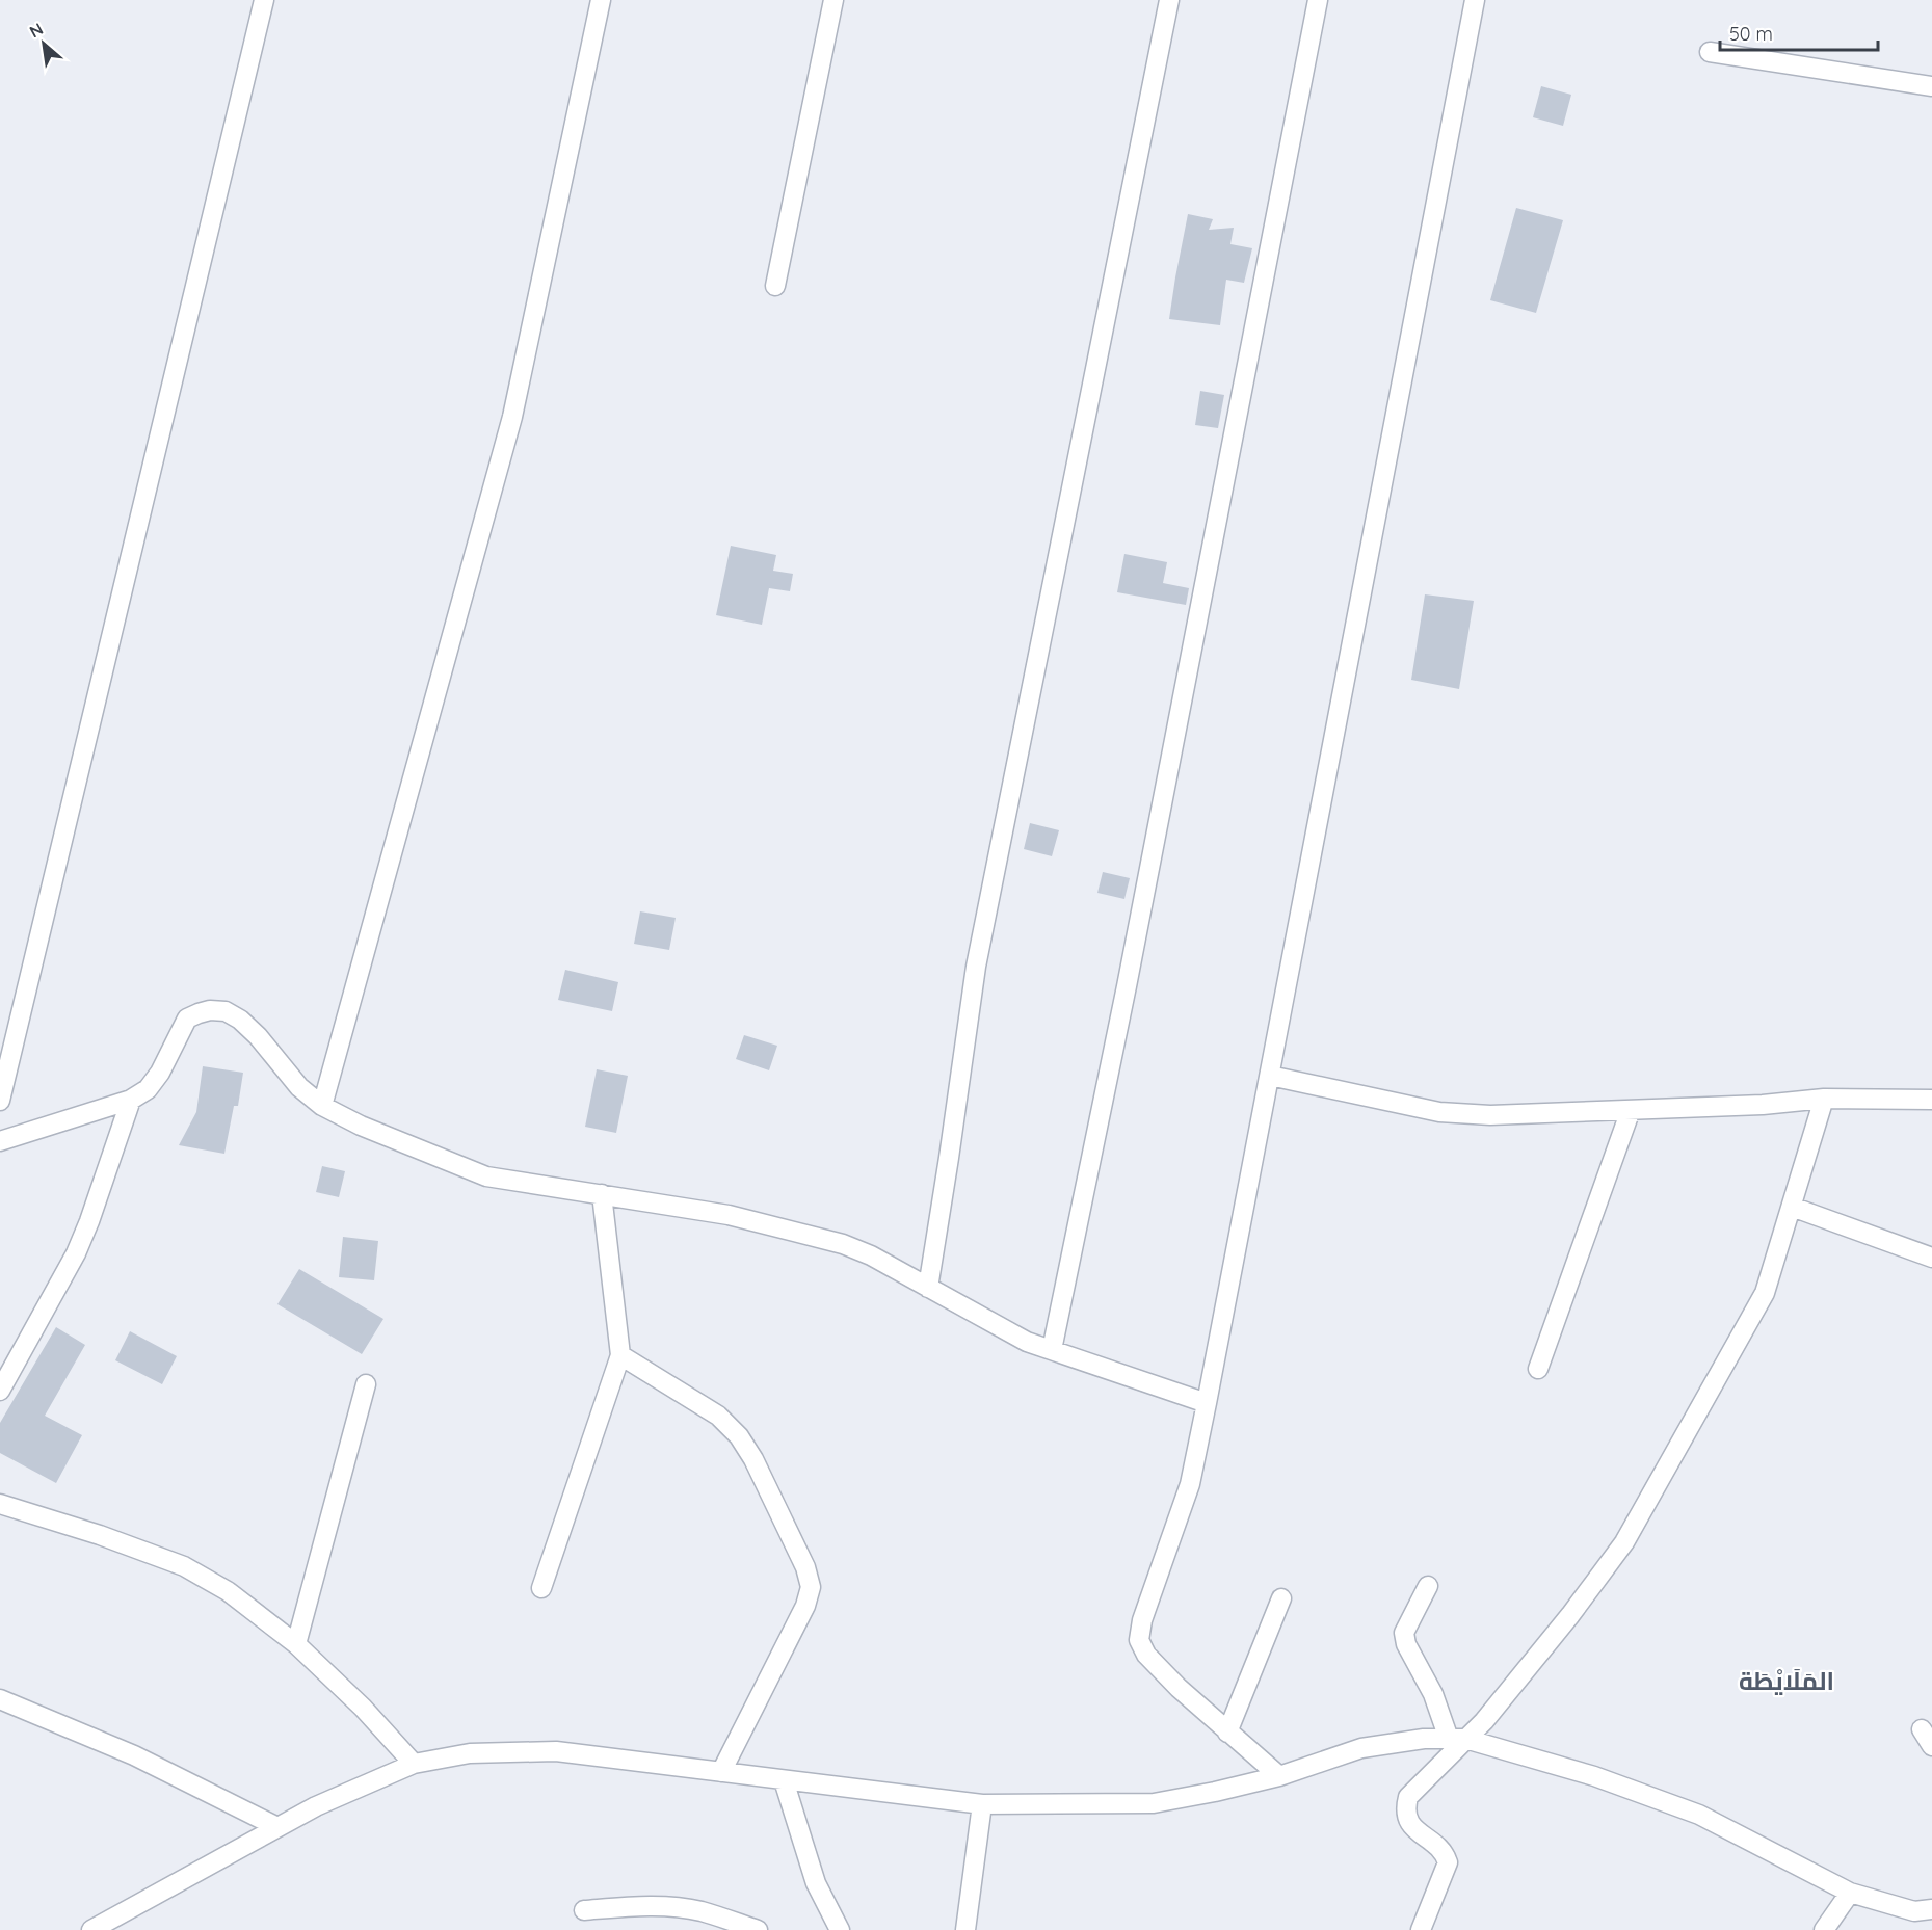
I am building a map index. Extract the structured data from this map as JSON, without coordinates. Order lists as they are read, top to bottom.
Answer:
{
  "districts": ["المَلَايْطَة"],
  "scale_bar": "50 m",
  "north": "top left"
}
